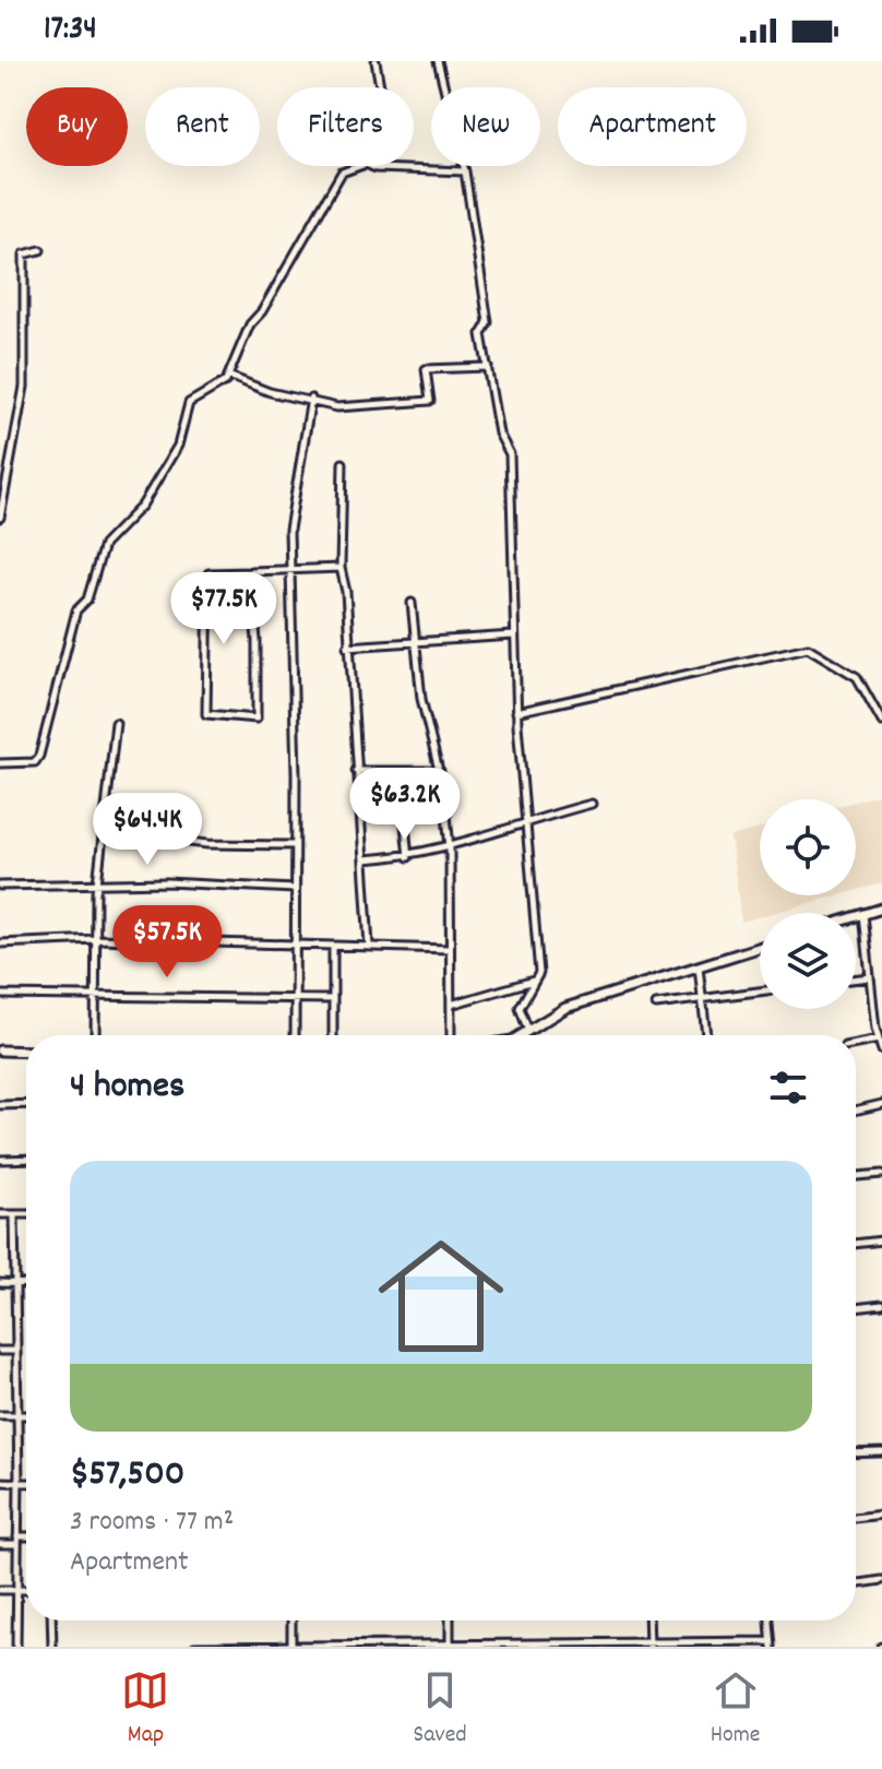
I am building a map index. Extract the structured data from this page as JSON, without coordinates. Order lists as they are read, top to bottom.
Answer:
{
  "page": {
    "status": "17:34",
    "chip": [
      "Buy",
      "Rent",
      "Filters",
      "New",
      "Apartment"
    ],
    "price": [
      "$77.5K",
      "$63.2K",
      "$64.4K",
      "$57.5K"
    ],
    "heading": "4 homes",
    "list": [
      {
        "name": "$57,500",
        "note": "3 rooms · 77 m² · Apartment"
      }
    ],
    "tabs": ["Map", "Saved", "Home"]
  }
}
